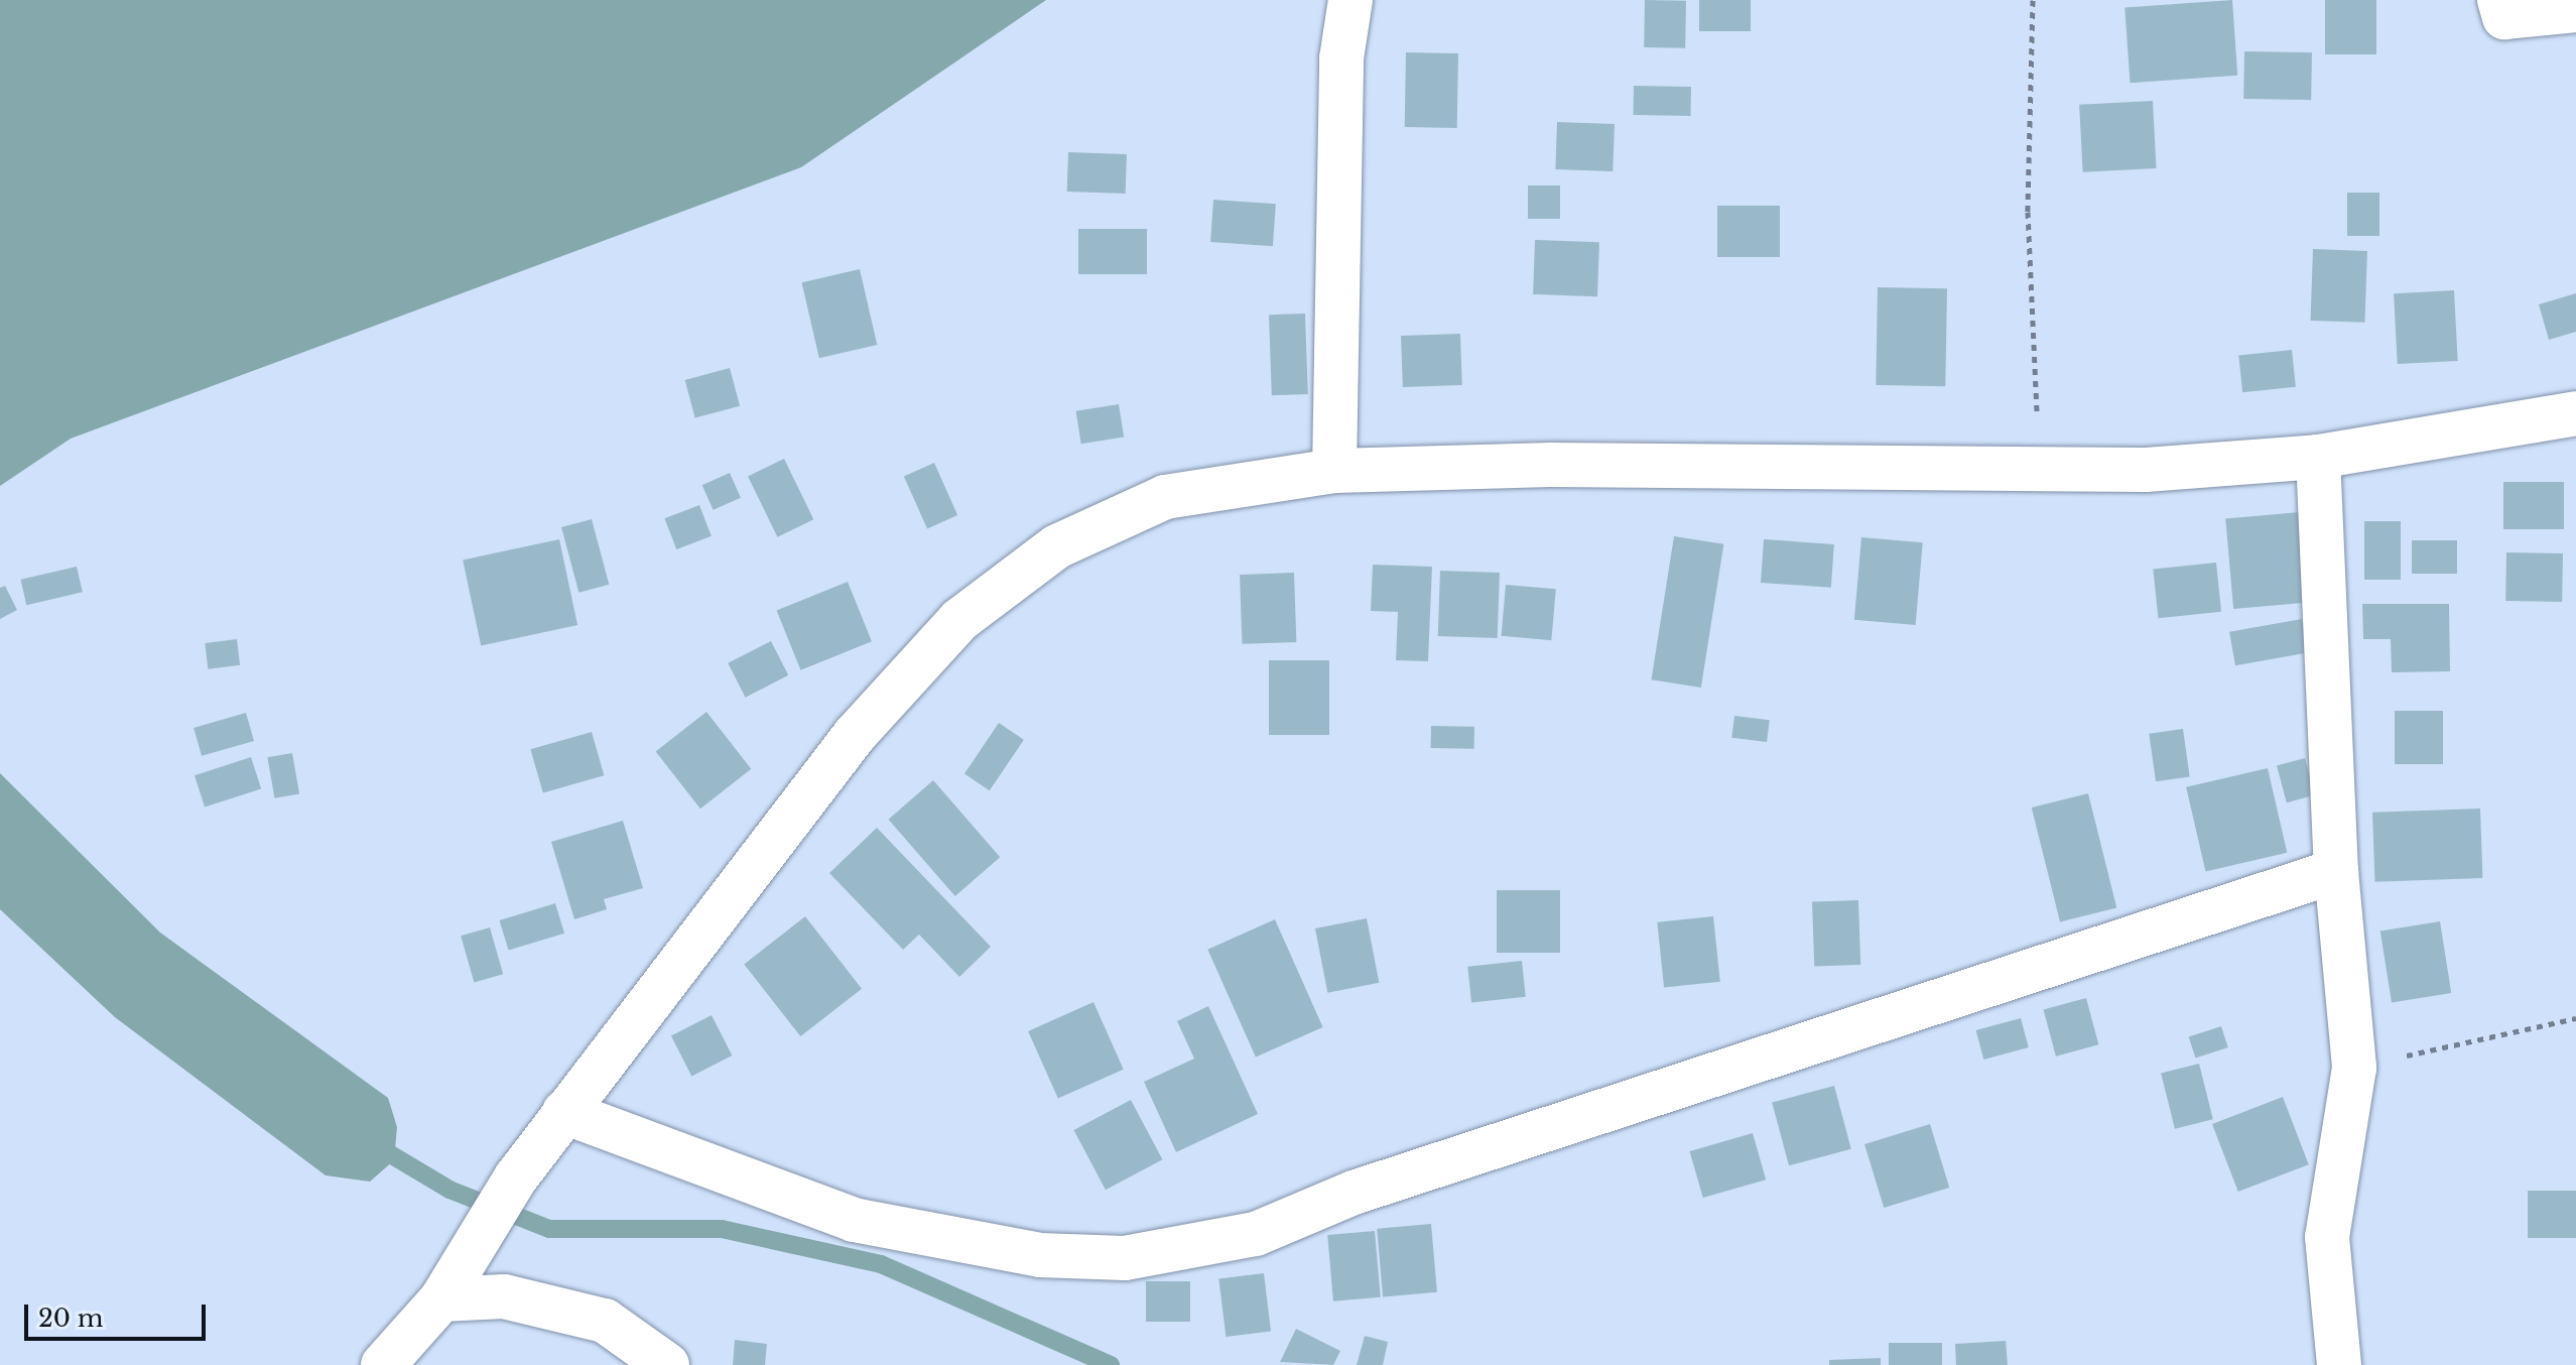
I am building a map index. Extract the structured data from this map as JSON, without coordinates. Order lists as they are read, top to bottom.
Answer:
{
  "scale_bar": "20 m"
}
